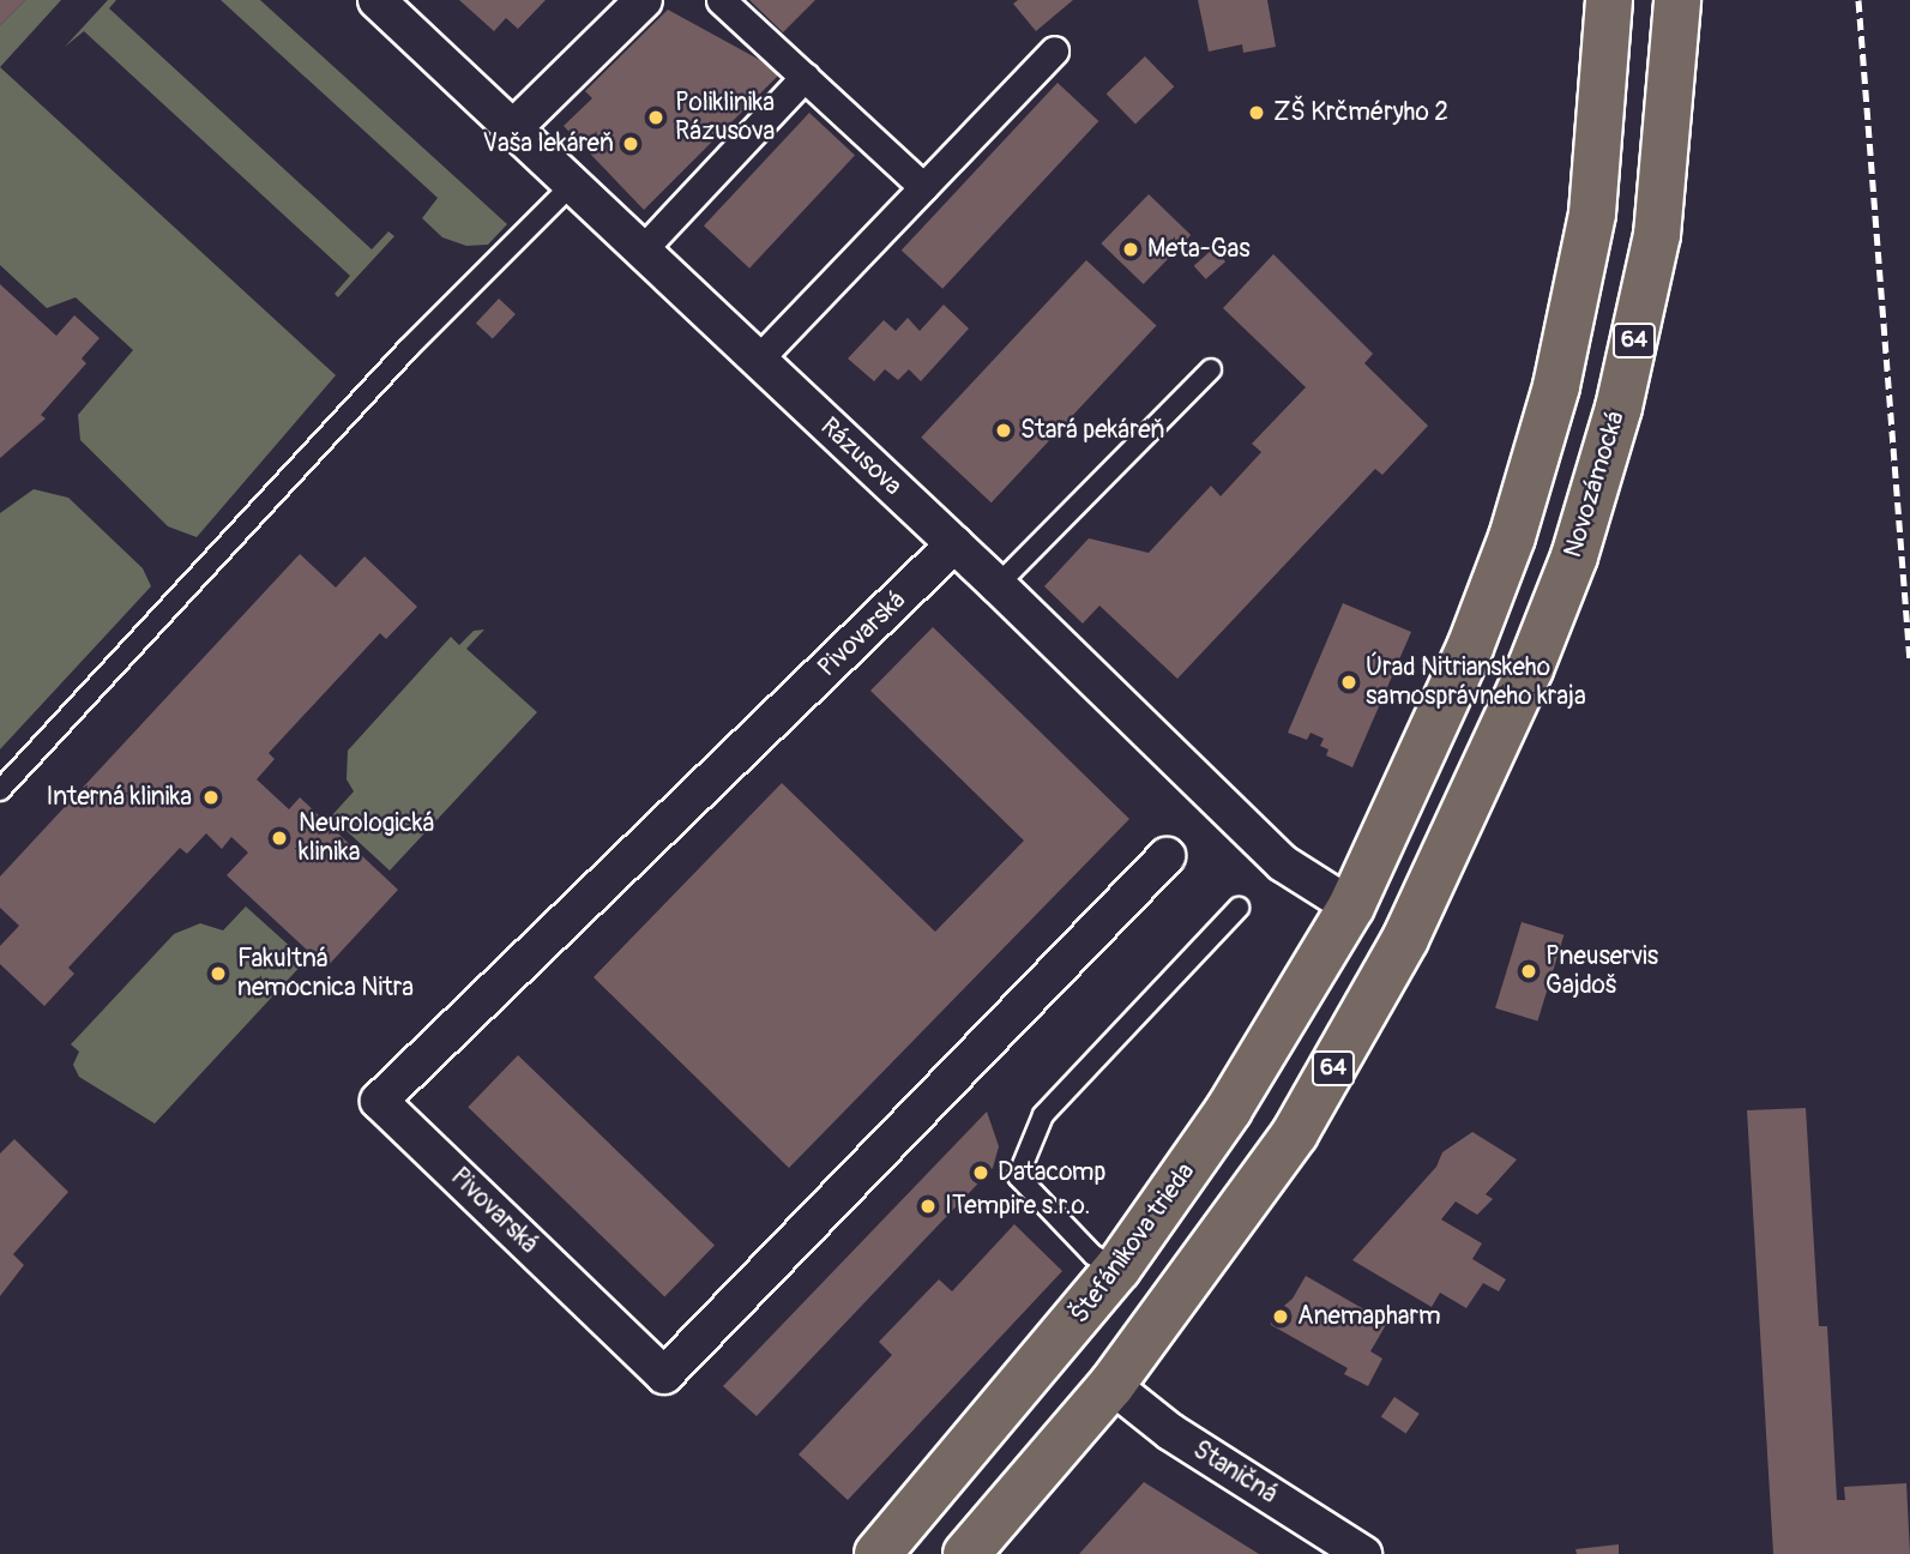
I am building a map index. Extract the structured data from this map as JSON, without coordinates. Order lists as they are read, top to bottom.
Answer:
{
  "streets": {
    "main road": ["64", "Novozámocká", "Štefánikova trieda"],
    "street": ["Rázusova", "Pivovarská", "Staničná"]
  },
  "crossings": [
    ["64", "Novozámocká"],
    ["64", "Staničná"],
    ["Rázusova", "Pivovarská"],
    ["Rázusova", "Štefánikova trieda"]
  ],
  "places": [
    "ZŠ Krčméryho 2",
    "Poliklinika Rázusova",
    "Vaša lekáreň",
    "Meta-Gas",
    "Stará pekáreň",
    "Úrad Nitrianskeho samosprávneho kraja",
    "Interná klinika",
    "Neurologická klinika",
    "Pneuservis Gajdoš",
    "Fakultná nemocnica Nitra",
    "Datacomp",
    "ITempire s.r.o.",
    "Anemapharm"
  ]
}
